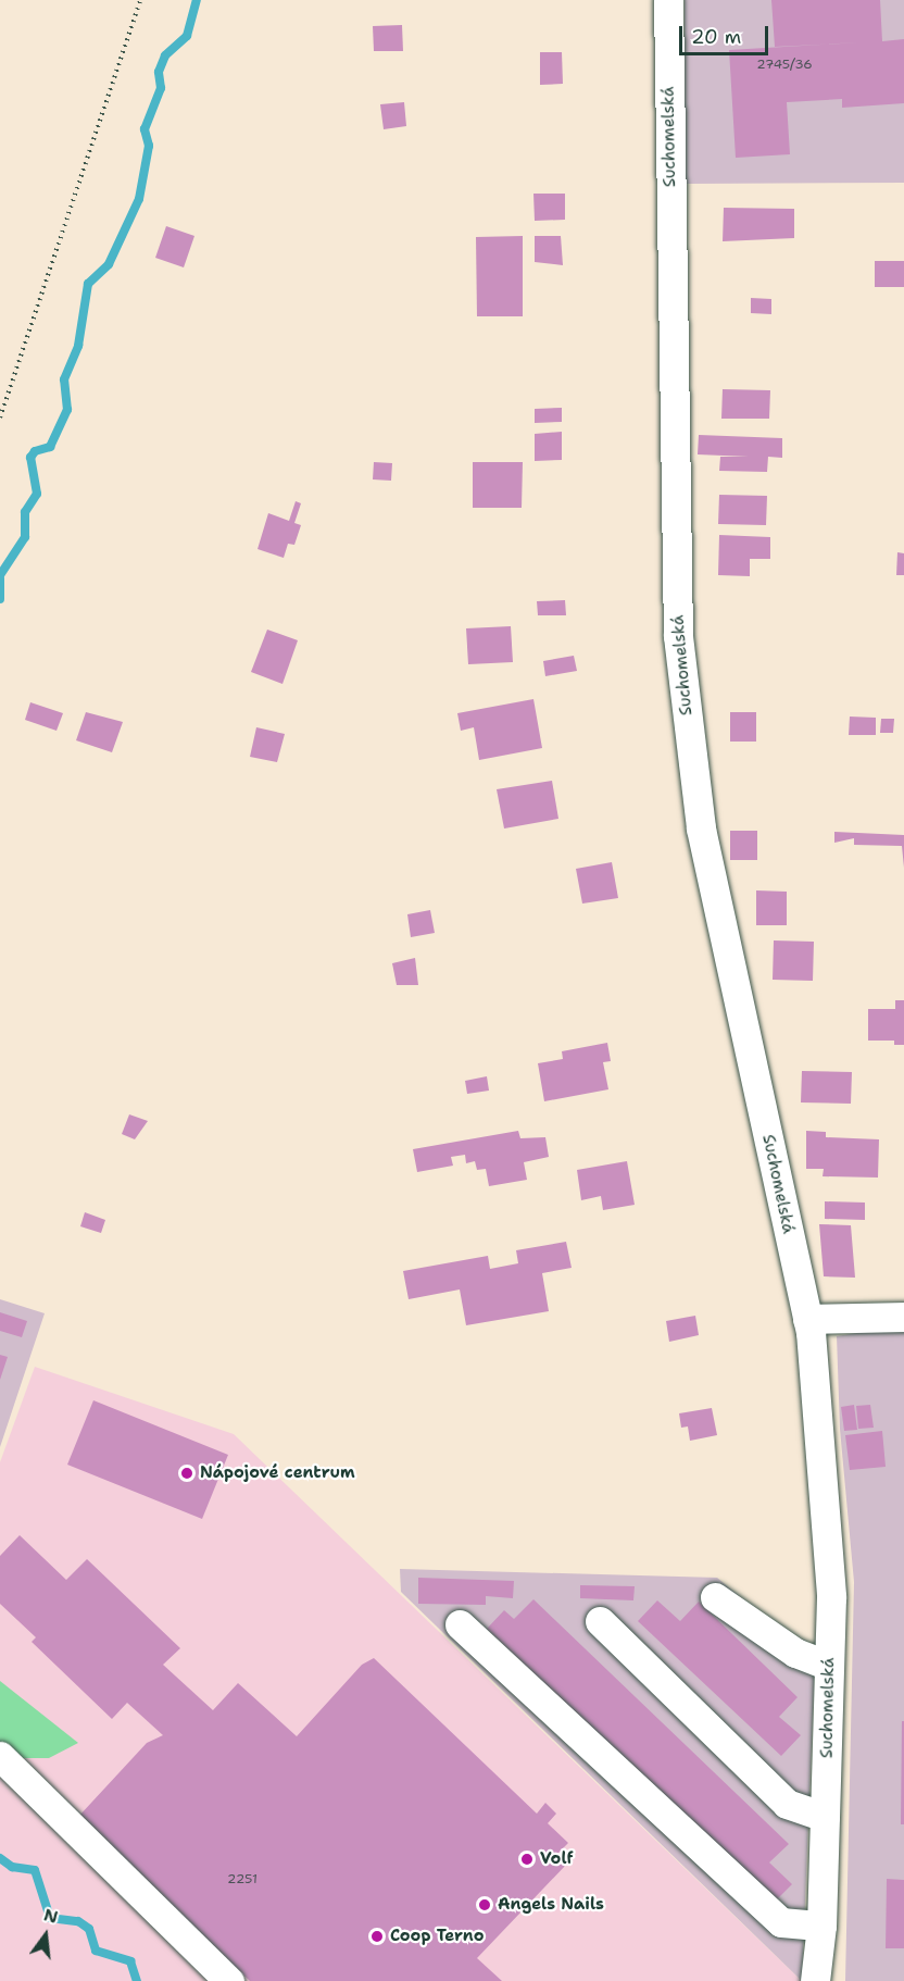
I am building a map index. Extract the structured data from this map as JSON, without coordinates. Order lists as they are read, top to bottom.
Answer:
{
  "streets": {
    "street": ["Suchomelská"]
  },
  "places": [
    "Nápojové centrum",
    "Volf",
    "Angels Nails",
    "Coop Terno"
  ],
  "house_numbers": ["2745/36", "2251"],
  "scale_bar": "20 m",
  "north": "top"
}
